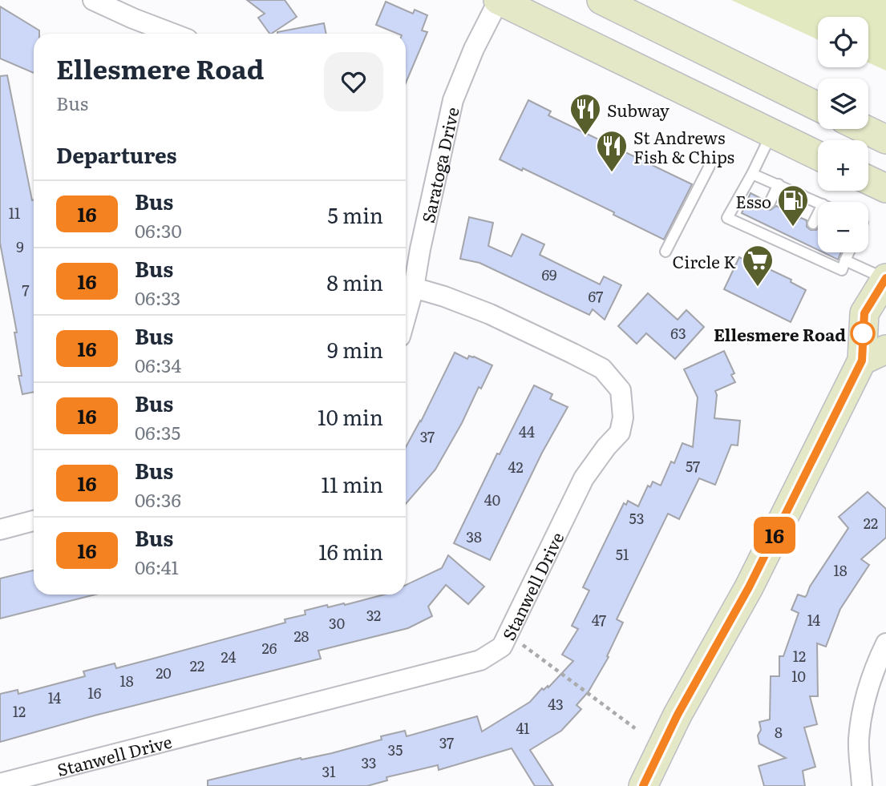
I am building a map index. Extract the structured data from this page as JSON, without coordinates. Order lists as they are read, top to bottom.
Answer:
{
  "streets": {
    "street": ["Saratoga Drive", "Stanwell Drive"]
  },
  "crossings": [
    ["Saratoga Drive", "Stanwell Drive"]
  ],
  "places": {
    "restaurant": ["Subway", "St Andrews Fish & Chips"],
    "fuel station": ["Esso"],
    "supermarket": ["Circle K"],
    "other": ["Ellesmere Road"]
  },
  "lines": ["bus line 16"],
  "house_numbers": [
    "11",
    "9",
    "69",
    "7",
    "67",
    "63",
    "44",
    "37",
    "57",
    "42",
    "40",
    "53",
    "22",
    "38",
    "51",
    "18",
    "32",
    "47",
    "14",
    "30",
    "28",
    "26",
    "12",
    "24",
    "22",
    "20",
    "10",
    "18",
    "16",
    "14",
    "43",
    "12",
    "41",
    "8",
    "37",
    "35",
    "33",
    "31"
  ],
  "page": {
    "on_map": "16",
    "map_buttons": ["+", "−"],
    "heading": [
      ["Ellesmere Road", "Bus"],
      "Departures"
    ],
    "list": [
      {
        "mark": "16",
        "name": "Bus",
        "note": "06:30",
        "value": "5 min"
      },
      {
        "mark": "16",
        "name": "Bus",
        "note": "06:33",
        "value": "8 min"
      },
      {
        "mark": "16",
        "name": "Bus",
        "note": "06:34",
        "value": "9 min"
      },
      {
        "mark": "16",
        "name": "Bus",
        "note": "06:35",
        "value": "10 min"
      },
      {
        "mark": "16",
        "name": "Bus",
        "note": "06:36",
        "value": "11 min"
      },
      {
        "mark": "16",
        "name": "Bus",
        "note": "06:41",
        "value": "16 min"
      }
    ]
  }
}
